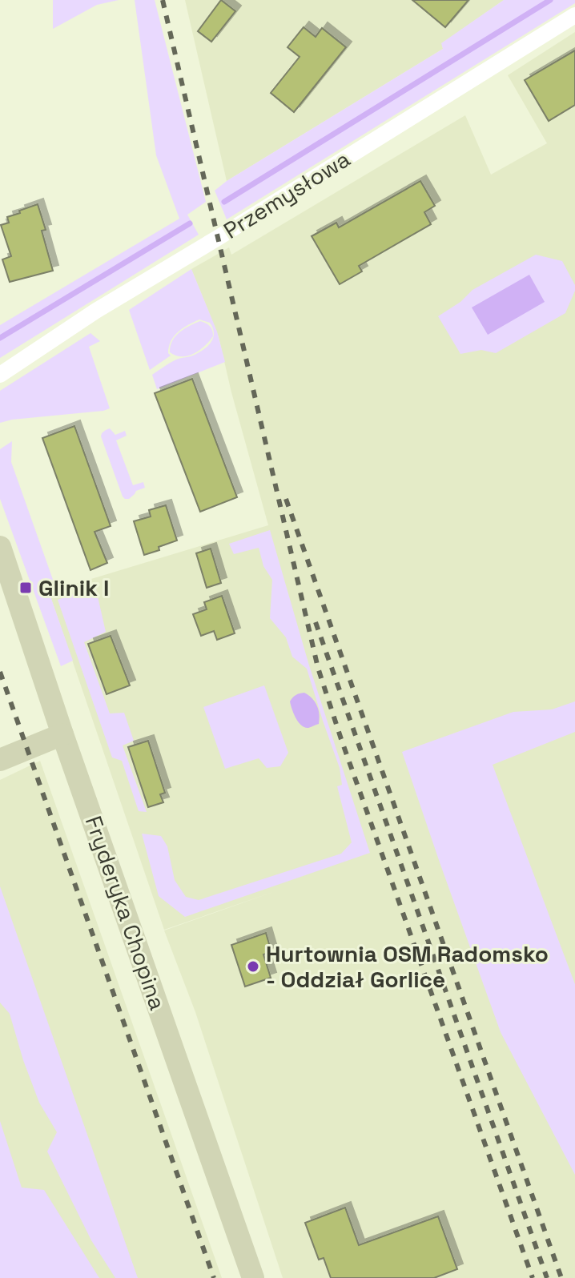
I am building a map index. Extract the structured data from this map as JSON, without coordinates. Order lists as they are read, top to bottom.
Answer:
{
  "streets": {
    "street": ["Przemysłowa", "Fryderyka Chopina"]
  },
  "places": {
    "transit": ["Glinik I"],
    "other": ["Hurtownia OSM Radomsko - Oddział Gorlice"]
  }
}
